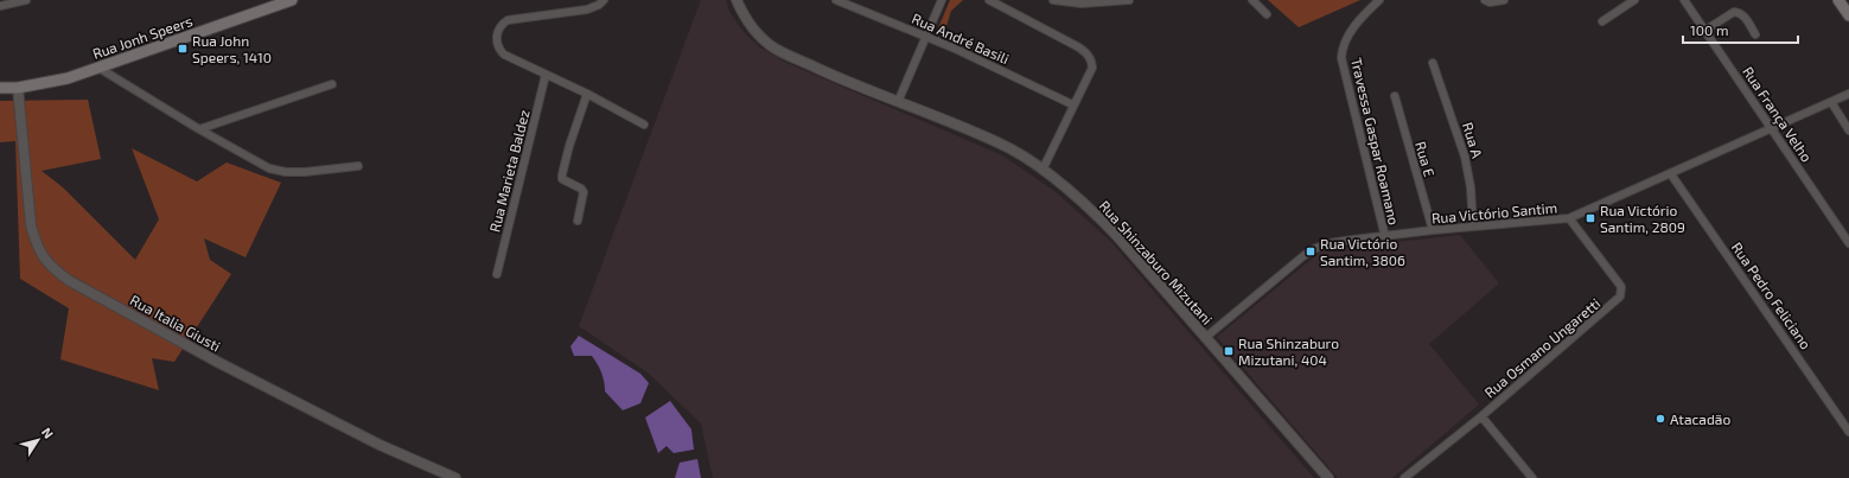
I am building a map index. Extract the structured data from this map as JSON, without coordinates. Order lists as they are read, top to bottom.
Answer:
{
  "streets": {
    "main road": ["Rua Jonh Speers"],
    "street": [
      "Rua André Basili",
      "Rua França Velho",
      "Rua A",
      "Travessa Gaspar Roamano",
      "Rua E",
      "Rua Marieta Baldez",
      "Rua Victório Santim",
      "Rua Shinzaburo Mizutani",
      "Rua Pedro Feliciano",
      "Rua Italia Giusti",
      "Rua Osmano Ungaretti"
    ]
  },
  "crossings": [
    ["Rua Jonh Speers", "Rua Italia Giusti"],
    ["Rua França Velho", "Rua Victório Santim"],
    ["Rua A", "Rua Victório Santim"],
    ["Travessa Gaspar Roamano", "Rua Victório Santim"],
    ["Rua E", "Rua Victório Santim"],
    ["Rua Victório Santim", "Rua Shinzaburo Mizutani"],
    ["Rua Victório Santim", "Rua Pedro Feliciano"],
    ["Rua Victório Santim", "Rua Osmano Ungaretti"]
  ],
  "places": {
    "transit": [
      "Rua John Speers, 1410",
      "Rua Victório Santim, 2809",
      "Rua Victório Santim, 3806",
      "Rua Shinzaburo Mizutani, 404"
    ],
    "other": ["Atacadão"]
  },
  "scale_bar": "100 m",
  "north": "top right"
}
